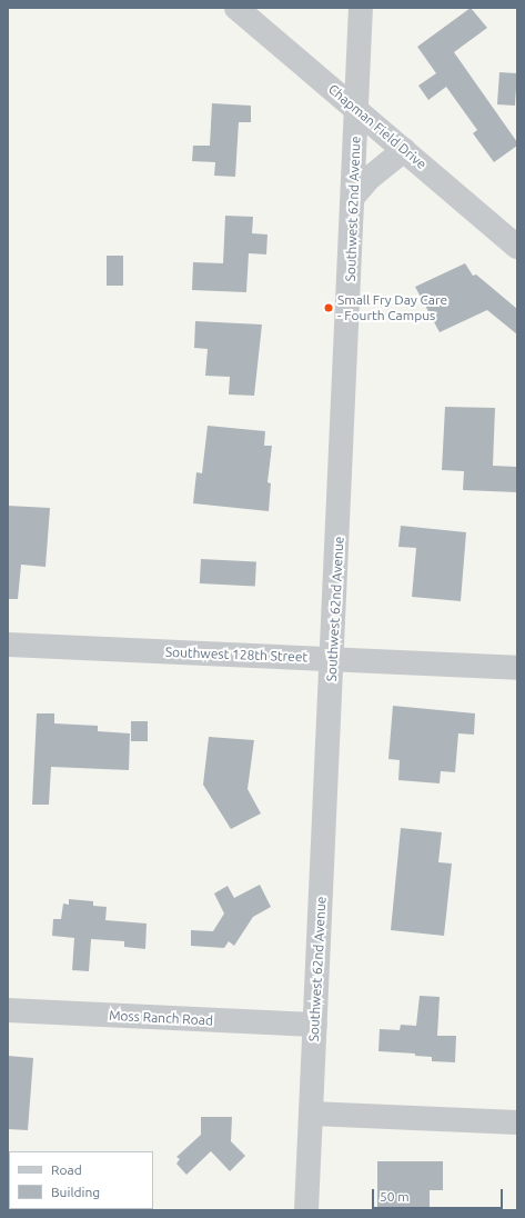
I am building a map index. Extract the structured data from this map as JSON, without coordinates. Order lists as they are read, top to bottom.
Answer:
{
  "streets": {
    "street": [
      "Chapman Field Drive",
      "Southwest 62nd Avenue",
      "Southwest 128th Street",
      "Moss Ranch Road"
    ]
  },
  "crossings": [
    ["Chapman Field Drive", "Southwest 62nd Avenue"],
    ["Southwest 62nd Avenue", "Southwest 128th Street"],
    ["Southwest 62nd Avenue", "Moss Ranch Road"]
  ],
  "places": ["Small Fry Day Care - Fourth Campus"],
  "legend": ["Road", "Building"],
  "scale_bar": "50 m"
}
